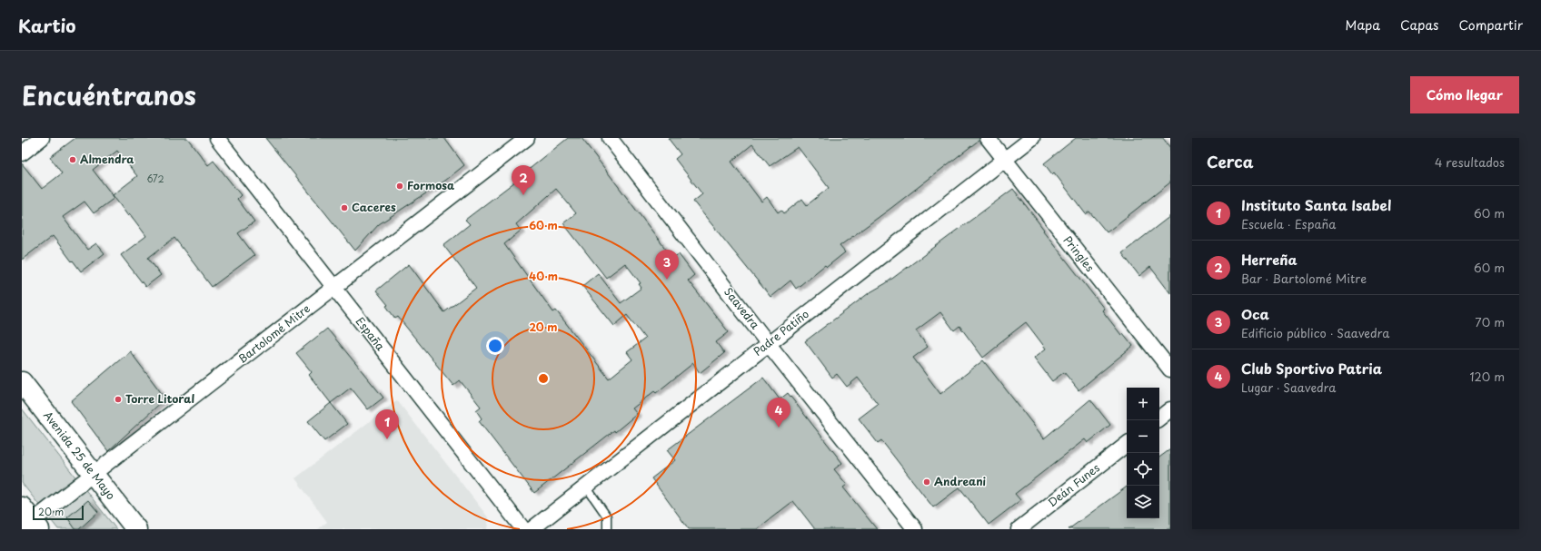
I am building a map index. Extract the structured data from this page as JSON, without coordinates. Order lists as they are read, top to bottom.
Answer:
{
  "streets": {
    "main road": ["Avenida 25 de Mayo"],
    "street": [
      "Pringles",
      "Saavedra",
      "Padre Patiño",
      "Bartolomé Mitre",
      "España",
      "Deán Funes"
    ]
  },
  "crossings": [
    ["Pringles", "Padre Patiño"],
    ["Saavedra", "Padre Patiño"],
    ["Bartolomé Mitre", "España"],
    ["Bartolomé Mitre", "Avenida 25 de Mayo"]
  ],
  "places": [
    "Almendra",
    "Formosa",
    "Caceres",
    "Torre Litoral",
    "Andreani"
  ],
  "house_numbers": ["672"],
  "scale_bar": "20 m",
  "page": {
    "header": "Kartio",
    "nav": ["Mapa", "Capas", "Compartir"],
    "title": "Encuéntranos",
    "buttons": "Cómo llegar",
    "heading": ["Cerca", "4 resultados"],
    "pins": [
      "2",
      "3",
      "4",
      "1"
    ],
    "list": [
      {
        "mark": "1",
        "name": "Instituto Santa Isabel",
        "note": "Escuela · España",
        "value": "60 m"
      },
      {
        "mark": "2",
        "name": "Herreña",
        "note": "Bar · Bartolomé Mitre",
        "value": "60 m"
      },
      {
        "mark": "3",
        "name": "Oca",
        "note": "Edificio público · Saavedra",
        "value": "70 m"
      },
      {
        "mark": "4",
        "name": "Club Sportivo Patria",
        "note": "Lugar · Saavedra",
        "value": "120 m"
      }
    ],
    "map_buttons": ["+", "−"],
    "scale": "20 m"
  },
  "rings": ["60 m", "40 m", "20 m"]
}
